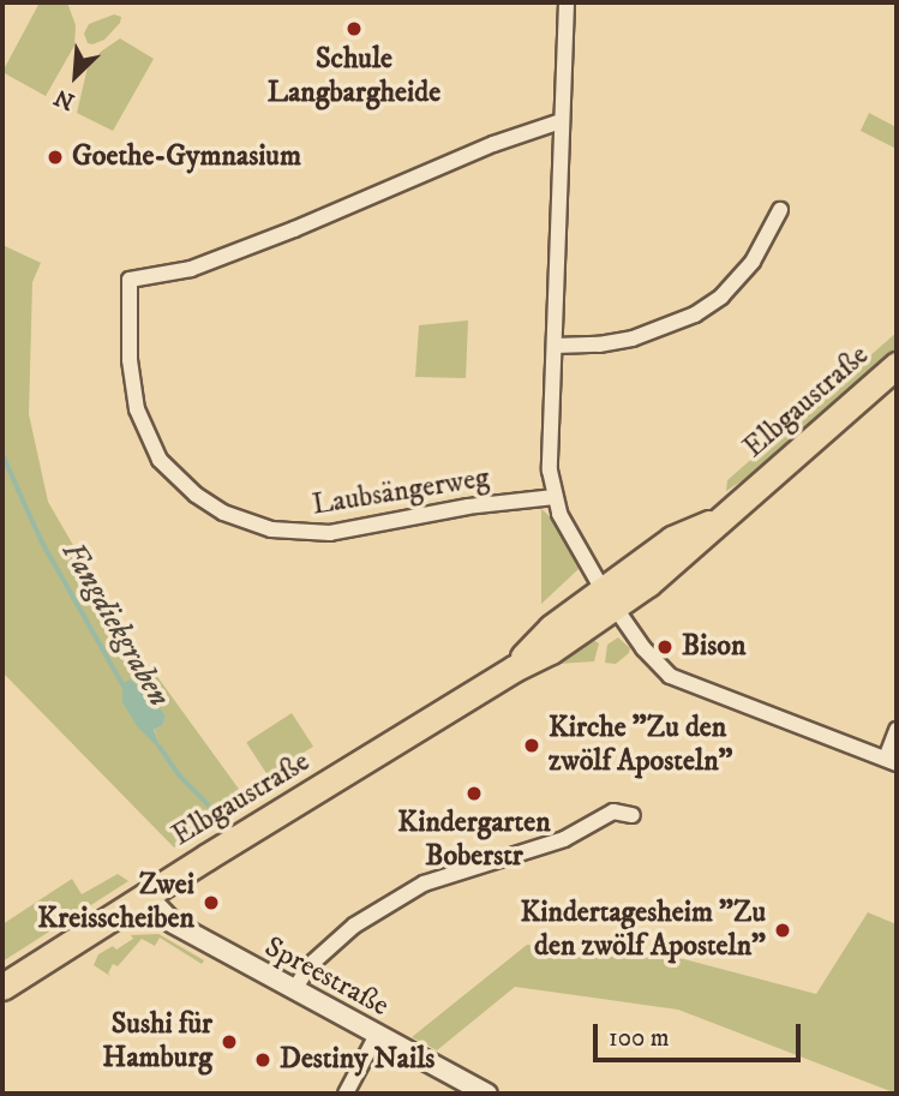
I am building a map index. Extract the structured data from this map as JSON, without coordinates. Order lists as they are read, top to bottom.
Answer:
{
  "streets": {
    "main road": ["Elbgaustraße"],
    "street": ["Laubsängerweg", "Spreestraße"]
  },
  "crossings": [
    ["Elbgaustraße", "Spreestraße"]
  ],
  "water": ["Fangdiekgraben"],
  "places": [
    "Schule Langbargheide",
    "Goethe-Gymnasium",
    "Bison",
    "Kirche \"Zu den zwölf Aposteln\"",
    "Kindergarten Boberstr",
    "Zwei Kreisscheiben",
    "Kindertagesheim \"Zu den zwölf Aposteln\"",
    "Sushi für Hamburg",
    "Destiny Nails"
  ],
  "scale_bar": "100 m",
  "north": "bottom left"
}
